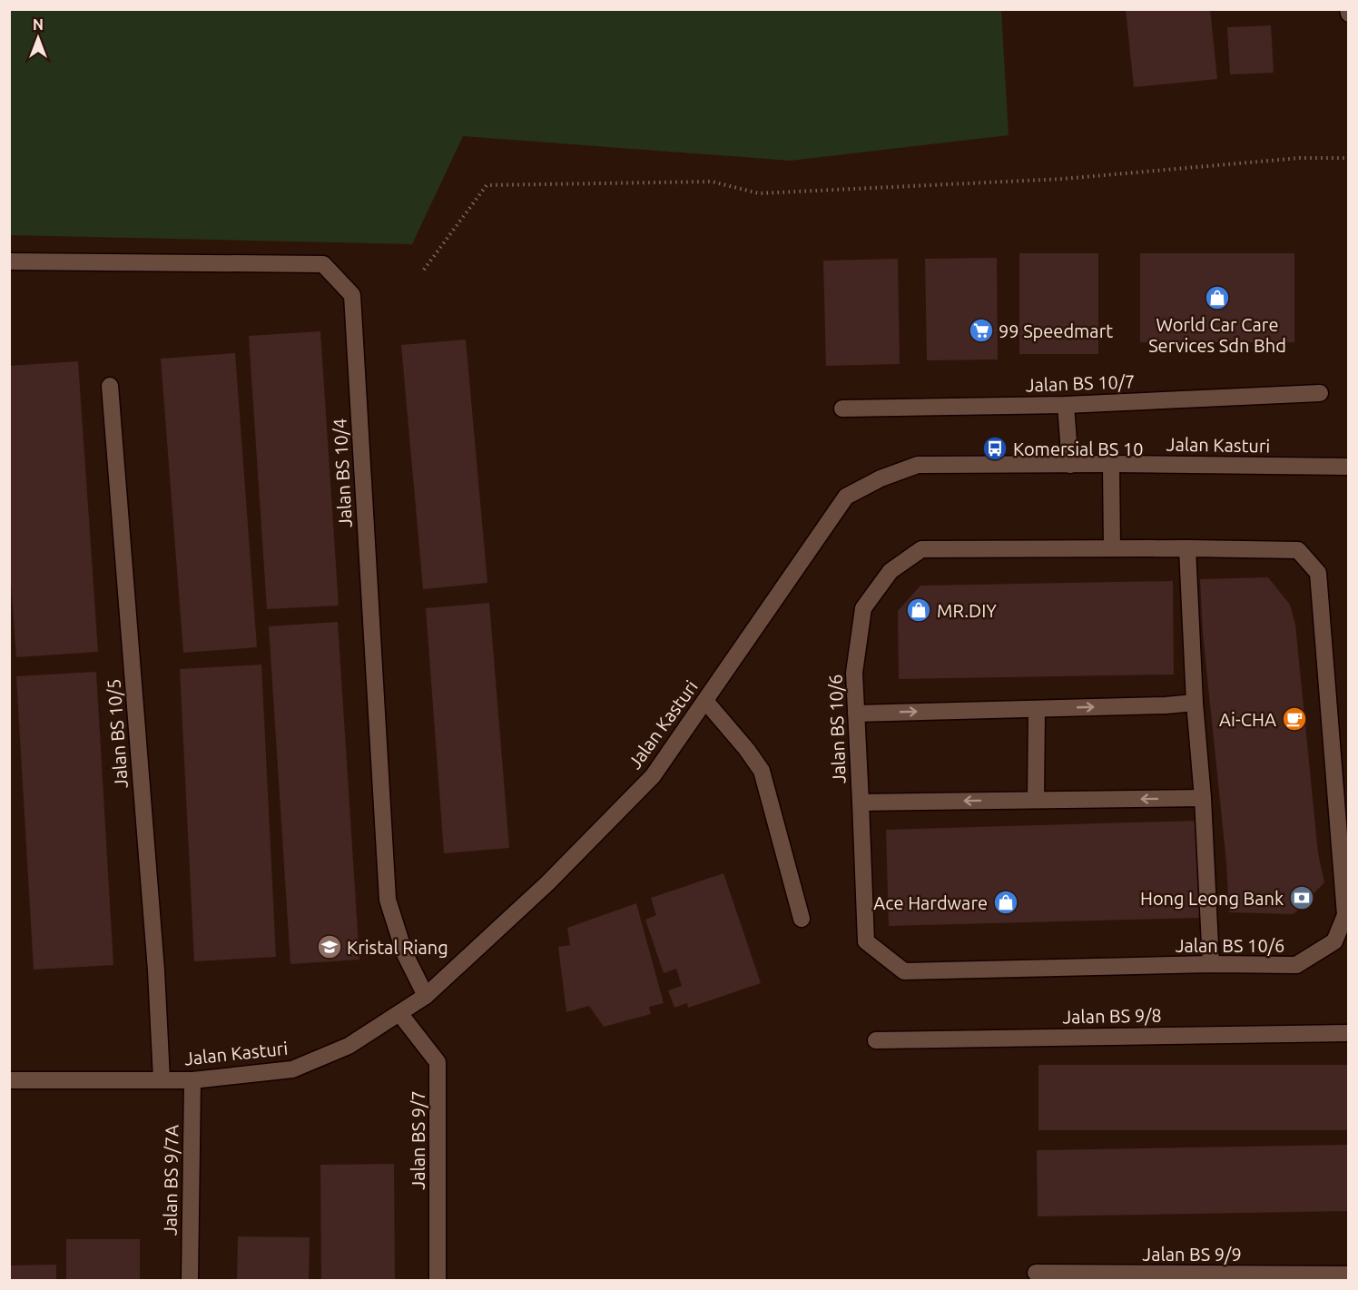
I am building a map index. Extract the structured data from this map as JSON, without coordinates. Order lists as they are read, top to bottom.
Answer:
{
  "streets": {
    "street": [
      "Jalan BS 10/7",
      "Jalan Kasturi",
      "Jalan BS 10/4",
      "Jalan BS 10/6",
      "Jalan BS 10/5",
      "Jalan BS 9/8",
      "Jalan BS 9/7",
      "Jalan BS 9/7A",
      "Jalan BS 9/9"
    ]
  },
  "crossings": [
    ["Jalan Kasturi", "Jalan BS 10/4"],
    ["Jalan Kasturi", "Jalan BS 10/5"],
    ["Jalan Kasturi", "Jalan BS 9/7"],
    ["Jalan Kasturi", "Jalan BS 9/7A"]
  ],
  "places": {
    "shop": ["World Car Care Services Sdn Bhd", "MR.DIY", "Ace Hardware"],
    "supermarket": ["99 Speedmart"],
    "bus stop": ["Komersial BS 10"],
    "cafe": ["Ai-CHA"],
    "bank": ["Hong Leong Bank"],
    "school or university": ["Kristal Riang"]
  },
  "north": "top"
}
